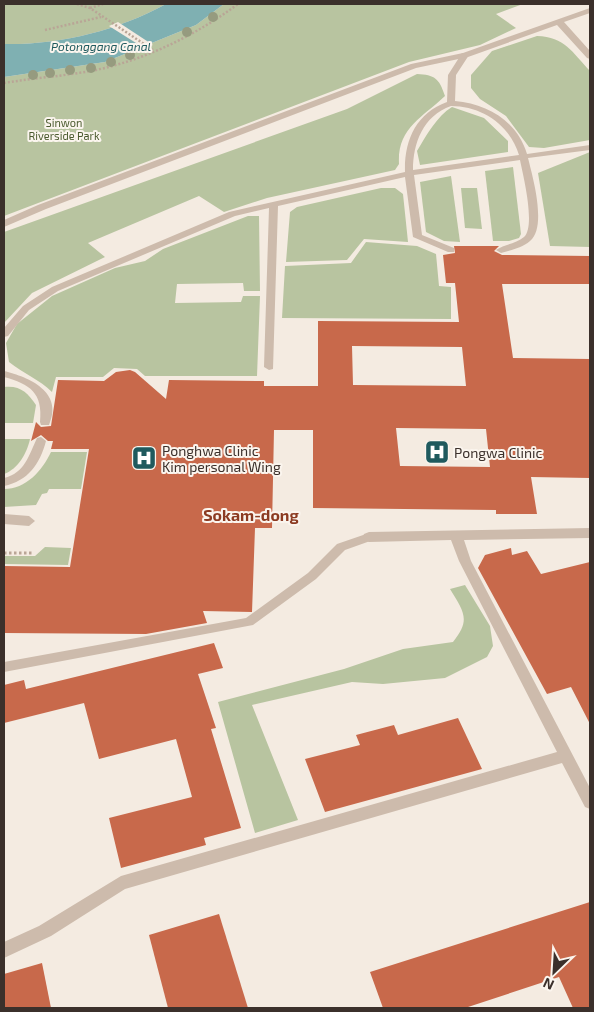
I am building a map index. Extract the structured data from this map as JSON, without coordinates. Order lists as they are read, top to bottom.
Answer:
{
  "districts": ["Sokam-dong"],
  "water": ["Potonggang Canal"],
  "parks": ["Sinwon Riverside Park"],
  "places": {
    "hospital": ["Pongwa Clinic", "Ponghwa Clinic Kim personal Wing"]
  },
  "north": "bottom left"
}
